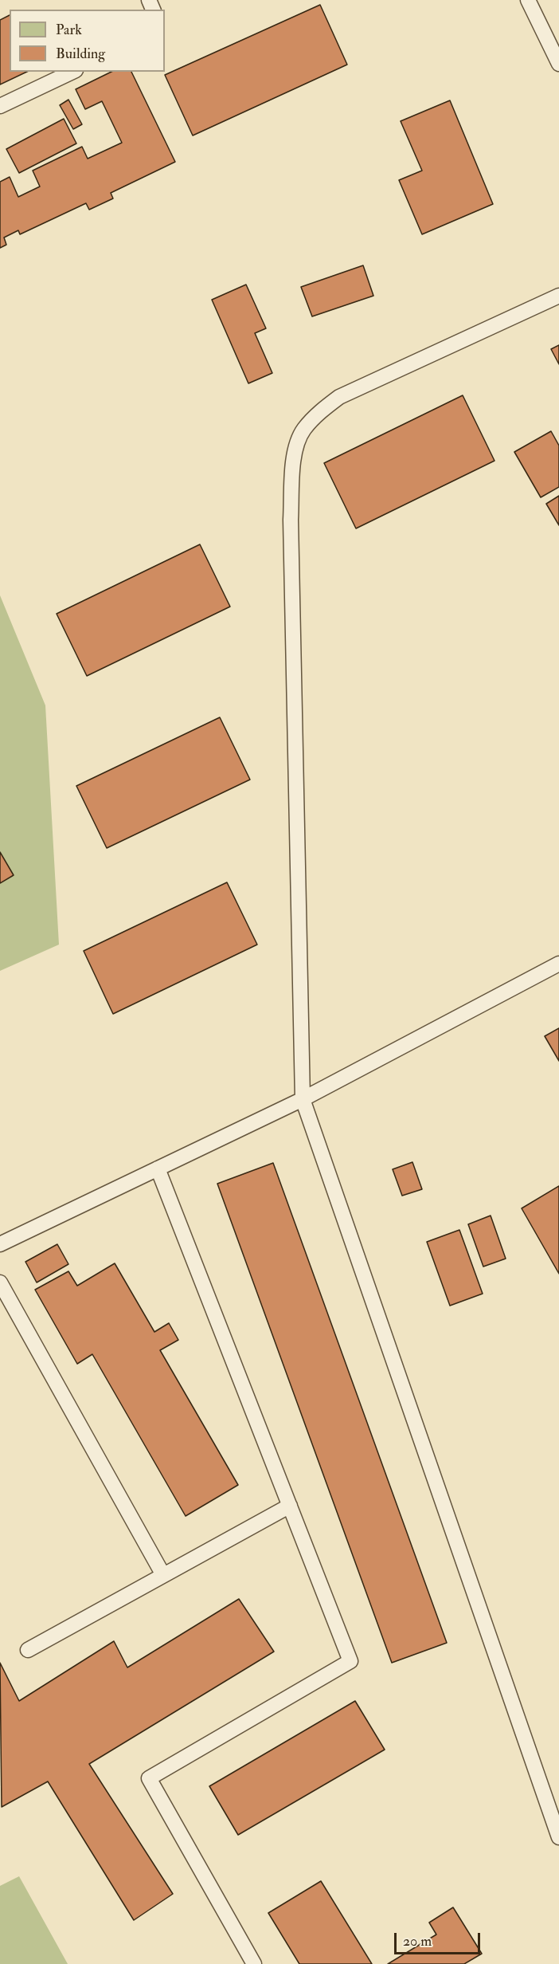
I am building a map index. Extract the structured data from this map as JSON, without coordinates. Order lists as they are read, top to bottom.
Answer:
{
  "legend": ["Park", "Building"],
  "scale_bar": "20 m"
}
